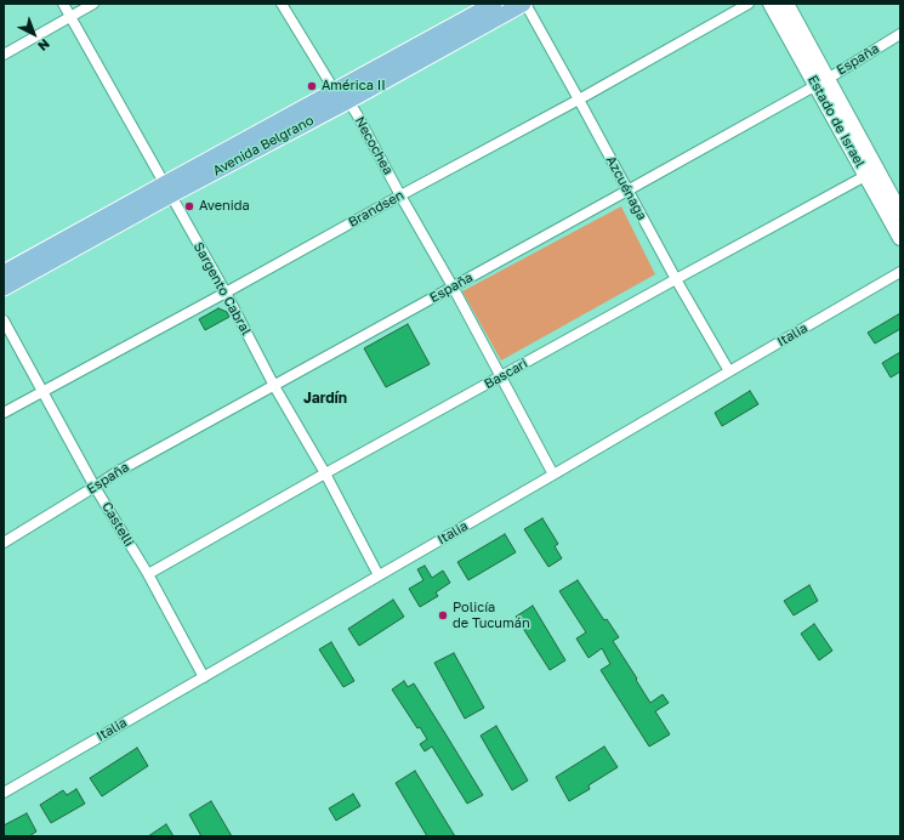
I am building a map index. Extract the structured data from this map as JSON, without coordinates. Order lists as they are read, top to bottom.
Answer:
{
  "streets": {
    "main road": ["Estado de Israel", "Avenida Belgrano"],
    "street": [
      "España",
      "Necochea",
      "Azcuénaga",
      "Brandsen",
      "Sargento Cabral",
      "Italia",
      "Bascari",
      "Castelli"
    ]
  },
  "crossings": [
    ["España", "Estado de Israel"],
    ["España", "Necochea"],
    ["España", "Azcuénaga"],
    ["España", "Sargento Cabral"],
    ["España", "Castelli"],
    ["Estado de Israel", "Bascari"],
    ["Avenida Belgrano", "Necochea"],
    ["Avenida Belgrano", "Azcuénaga"],
    ["Avenida Belgrano", "Sargento Cabral"],
    ["Necochea", "Brandsen"],
    ["Necochea", "Italia"],
    ["Necochea", "Bascari"],
    ["Azcuénaga", "Brandsen"],
    ["Azcuénaga", "Italia"],
    ["Azcuénaga", "Bascari"],
    ["Brandsen", "Sargento Cabral"],
    ["Brandsen", "Castelli"],
    ["Sargento Cabral", "Italia"],
    ["Sargento Cabral", "Bascari"],
    ["Italia", "Castelli"],
    ["Bascari", "Castelli"]
  ],
  "districts": ["Jardín"],
  "places": ["América II", "Avenida", "Policía de Tucumán"],
  "north": "bottom right"
}
